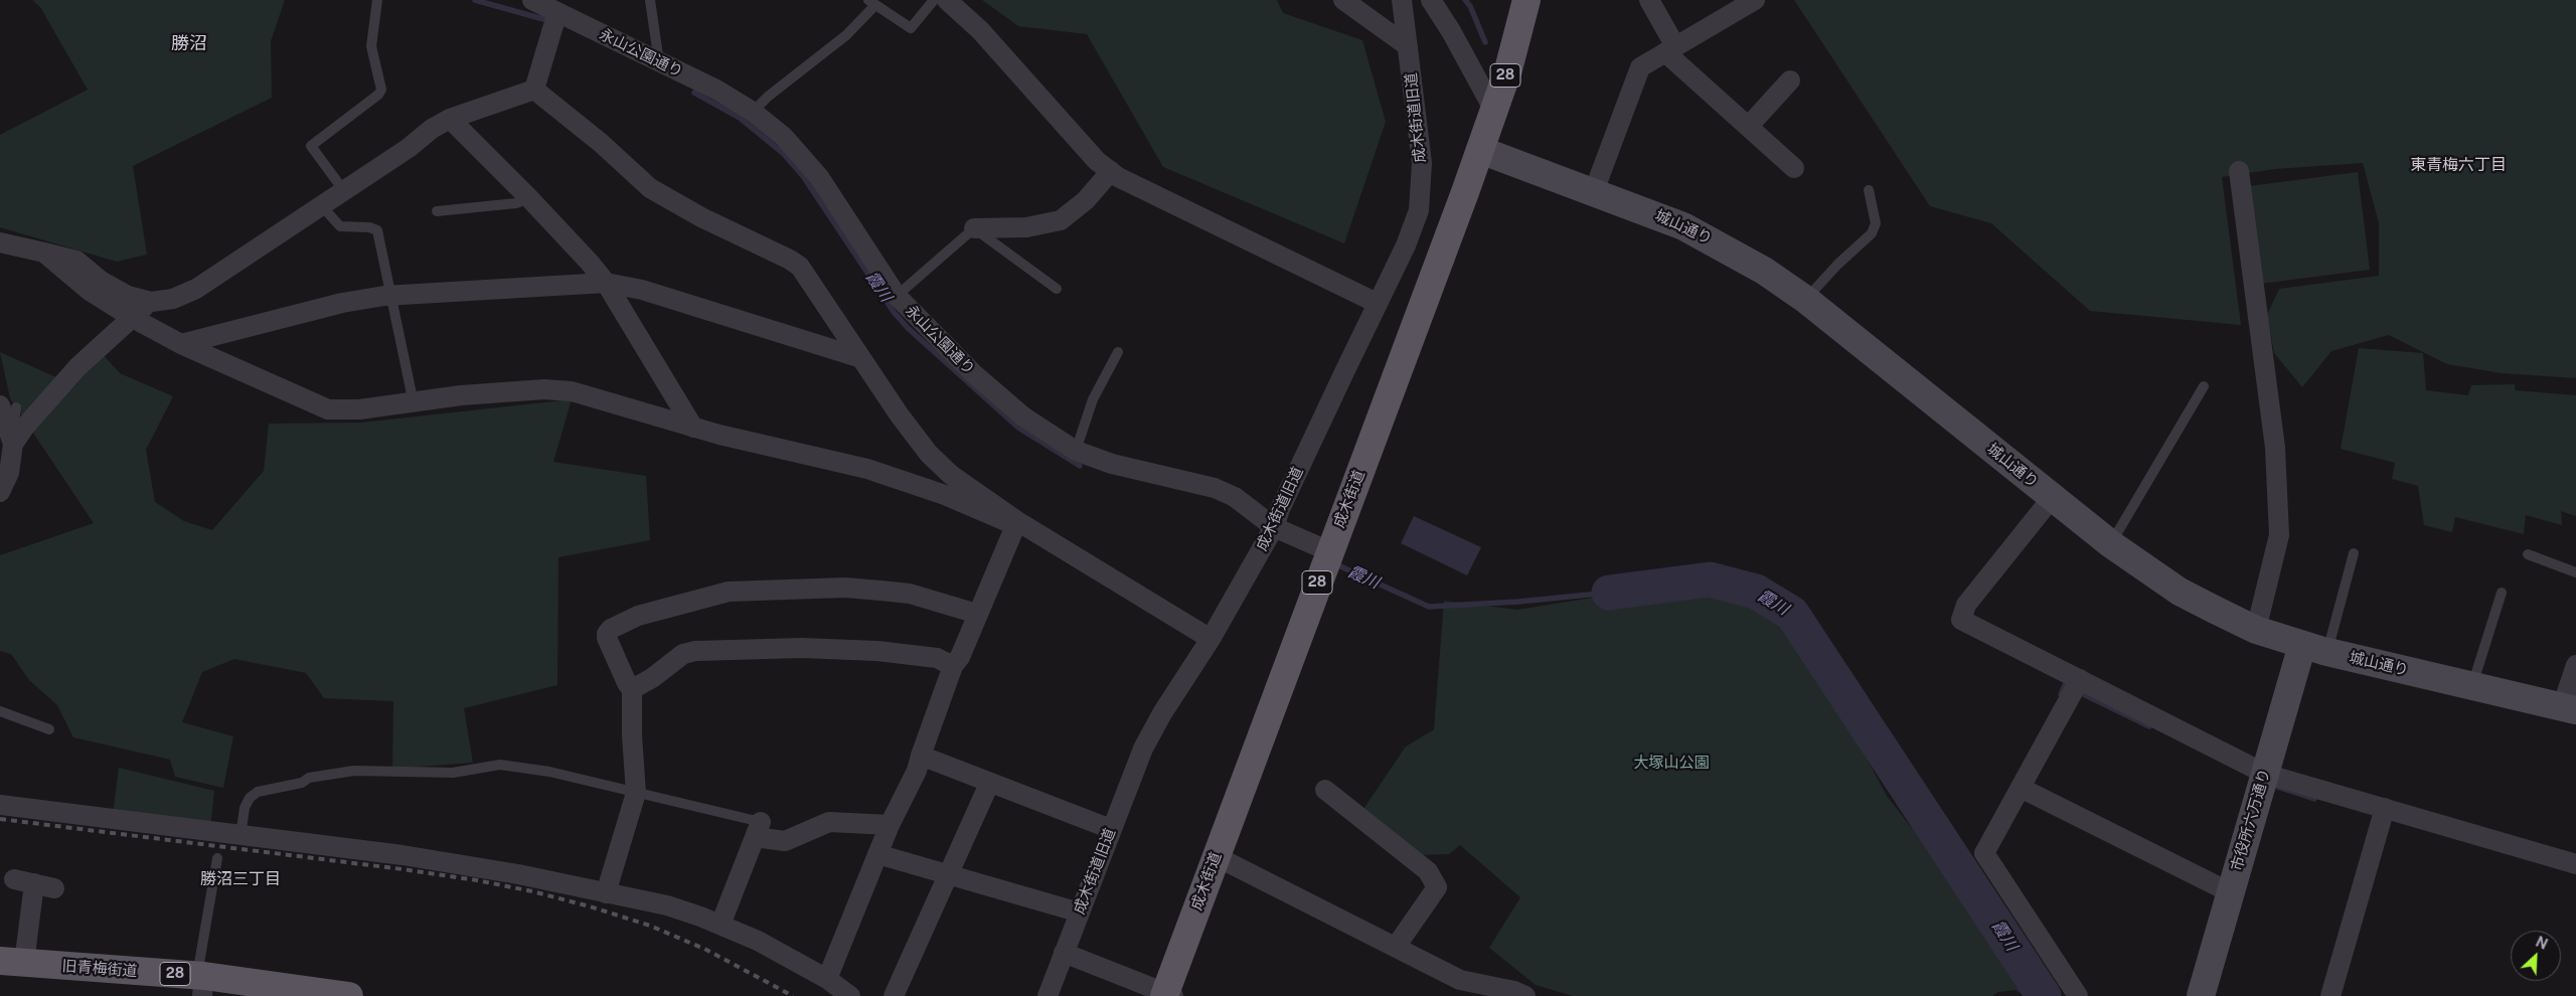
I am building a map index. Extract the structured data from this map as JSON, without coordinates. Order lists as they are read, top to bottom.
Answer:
{
  "streets": {
    "main road": ["28", "成木街道", "旧青梅街道"],
    "street": [
      "永山公園通り",
      "成木街道旧道",
      "城山通り",
      "市役所六万通り"
    ]
  },
  "crossings": [
    ["永山公園通り", "成木街道旧道"],
    ["永山公園通り", "成木街道"],
    ["城山通り", "成木街道"],
    ["城山通り", "市役所六万通り"]
  ],
  "districts": ["勝沼", "東青梅六丁目", "勝沼三丁目"],
  "water": ["霞川"],
  "parks": ["大塚山公園"],
  "north": "top right"
}
